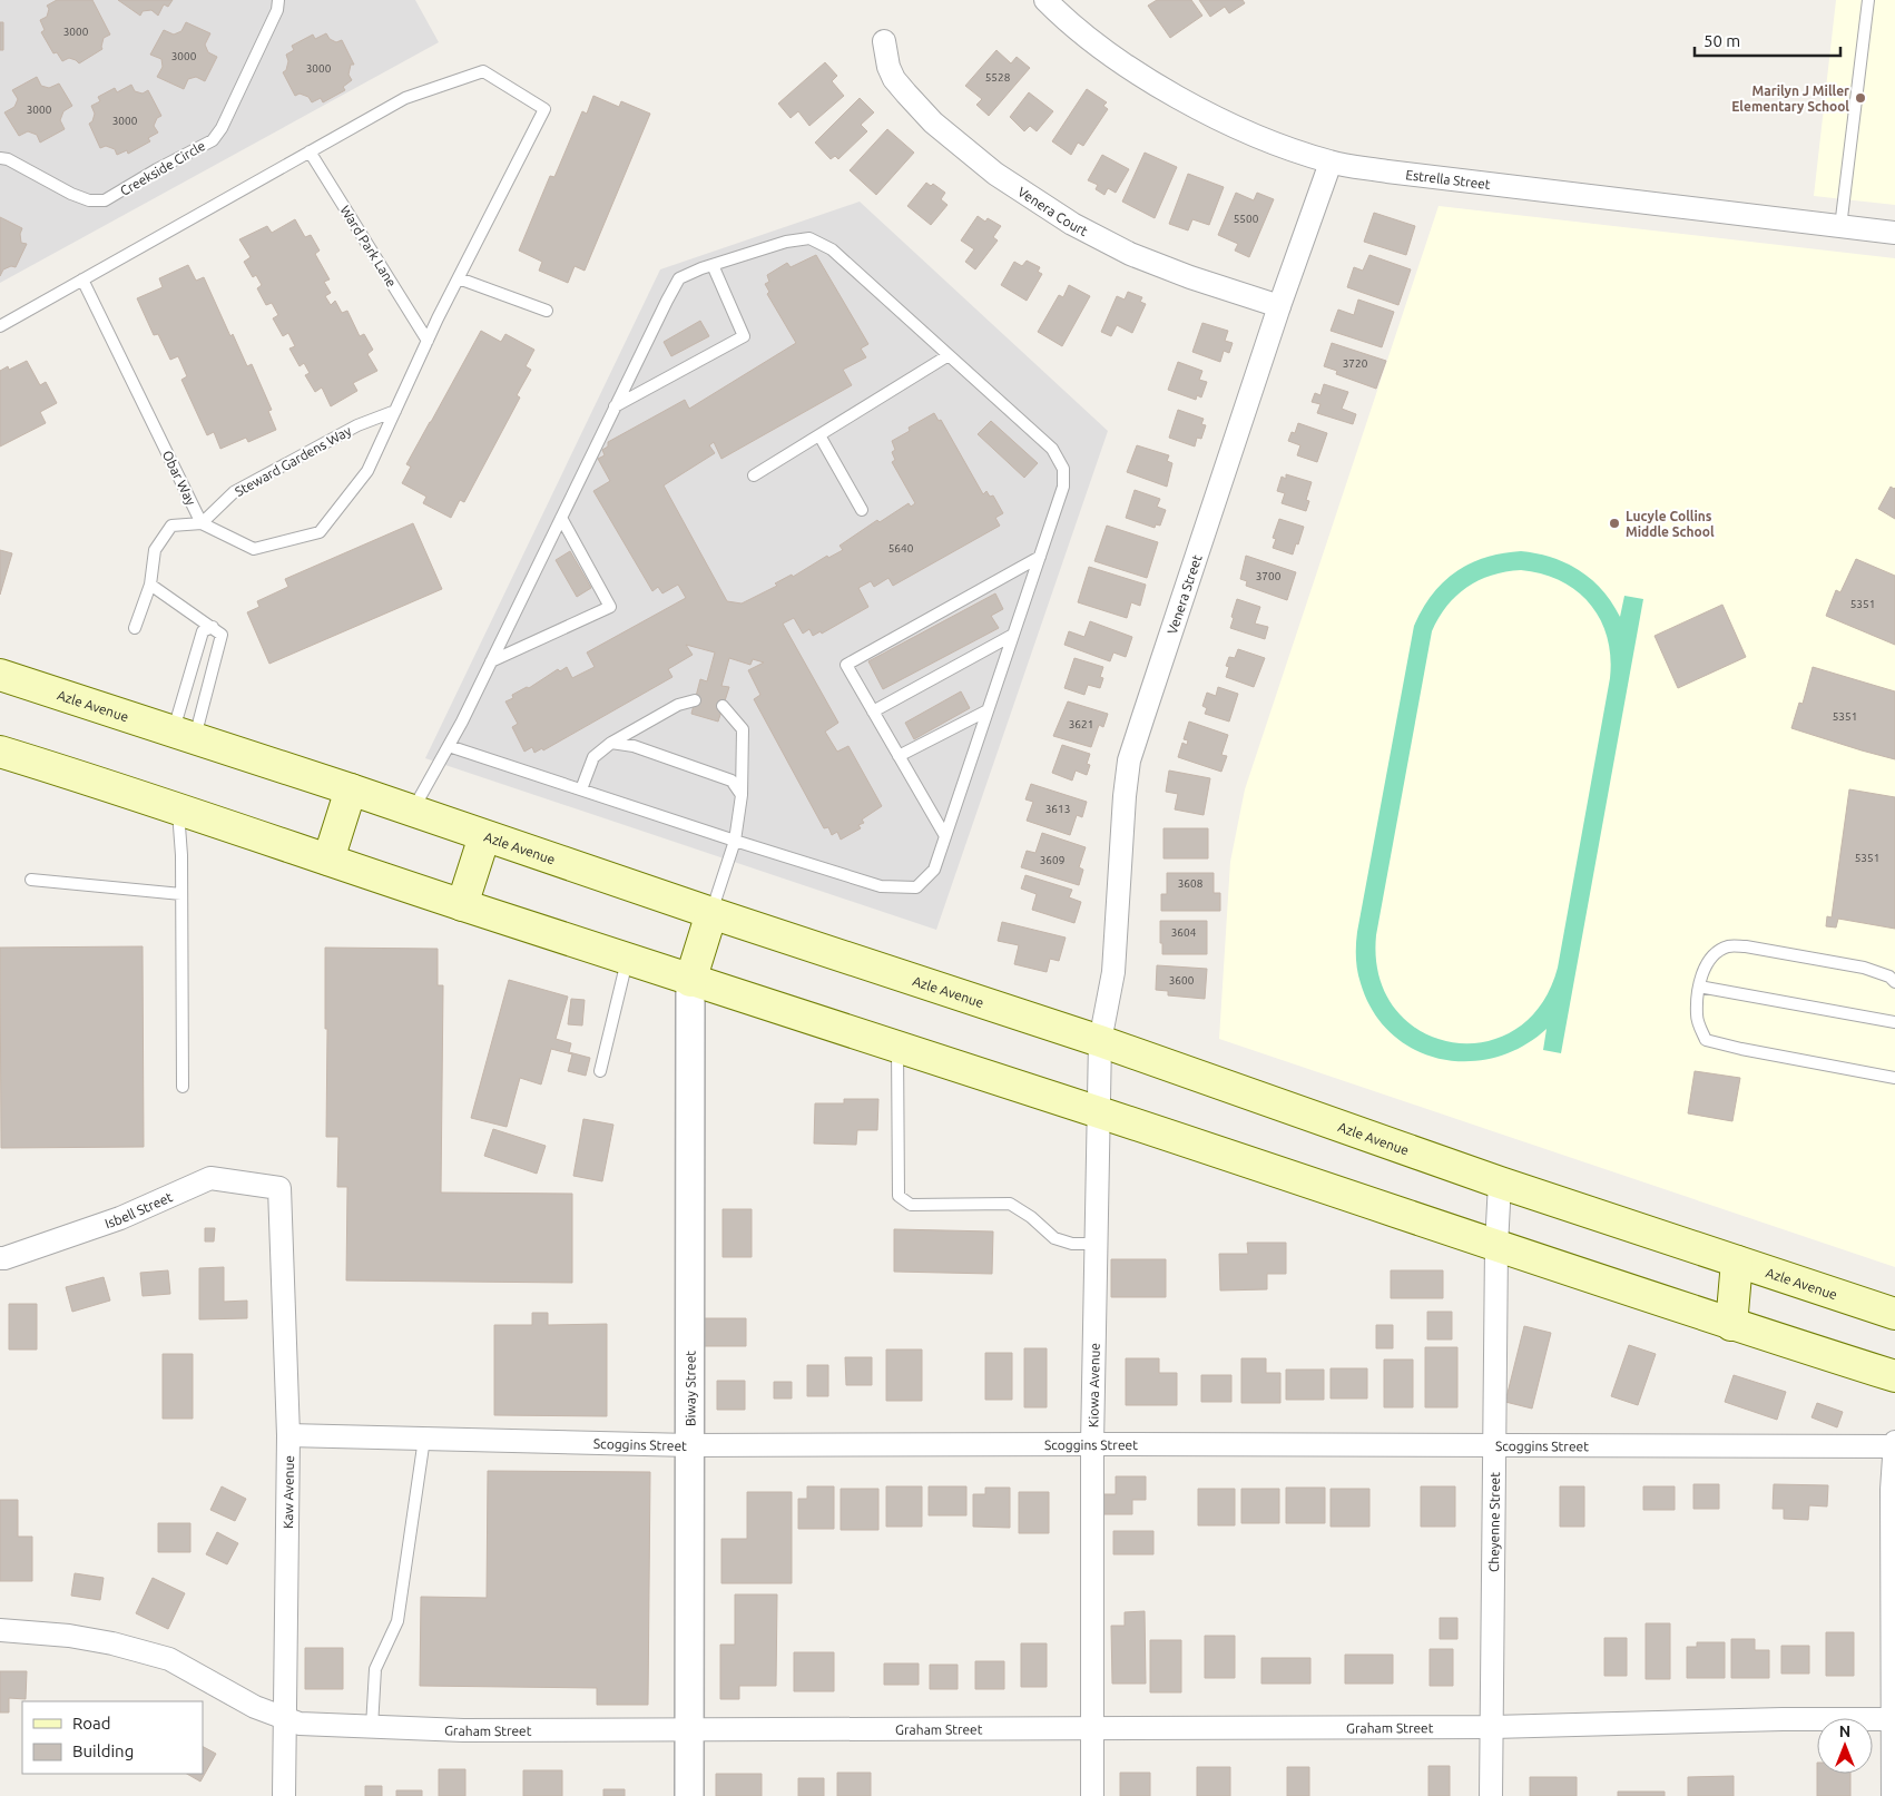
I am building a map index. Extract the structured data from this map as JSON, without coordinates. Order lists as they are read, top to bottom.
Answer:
{
  "streets": {
    "main road": ["Azle Avenue"],
    "street": [
      "Estrella Street",
      "Venera Court",
      "Venera Street",
      "Isbell Street",
      "Kiowa Avenue",
      "Biway Street",
      "Scoggins Street",
      "Kaw Avenue",
      "Cheyenne Street",
      "Graham Street"
    ],
    "lane": [
      "Creekside Circle",
      "Ward Park Lane",
      "Steward Gardens Way",
      "Obar Way"
    ]
  },
  "crossings": [
    ["Estrella Street", "Venera Street"],
    ["Venera Court", "Venera Street"],
    ["Steward Gardens Way", "Obar Way"],
    ["Venera Street", "Azle Avenue"],
    ["Venera Street", "Kiowa Avenue"],
    ["Azle Avenue", "Kiowa Avenue"],
    ["Azle Avenue", "Cheyenne Street"],
    ["Isbell Street", "Kaw Avenue"],
    ["Kiowa Avenue", "Scoggins Street"],
    ["Kiowa Avenue", "Graham Street"],
    ["Biway Street", "Scoggins Street"],
    ["Biway Street", "Graham Street"],
    ["Scoggins Street", "Kaw Avenue"],
    ["Scoggins Street", "Cheyenne Street"],
    ["Kaw Avenue", "Graham Street"],
    ["Cheyenne Street", "Graham Street"]
  ],
  "places": ["Marilyn J Miller Elementary School", "Lucyle Collins Middle School"],
  "house_numbers": [
    "3000",
    "3000",
    "3000",
    "5528",
    "3000",
    "3000",
    "5500",
    "3720",
    "5640",
    "3700",
    "5351",
    "5351",
    "3621",
    "3613",
    "5351",
    "3609",
    "3608",
    "3604",
    "3600"
  ],
  "legend": ["Road", "Building"],
  "scale_bar": "50 m",
  "north": "top"
}
